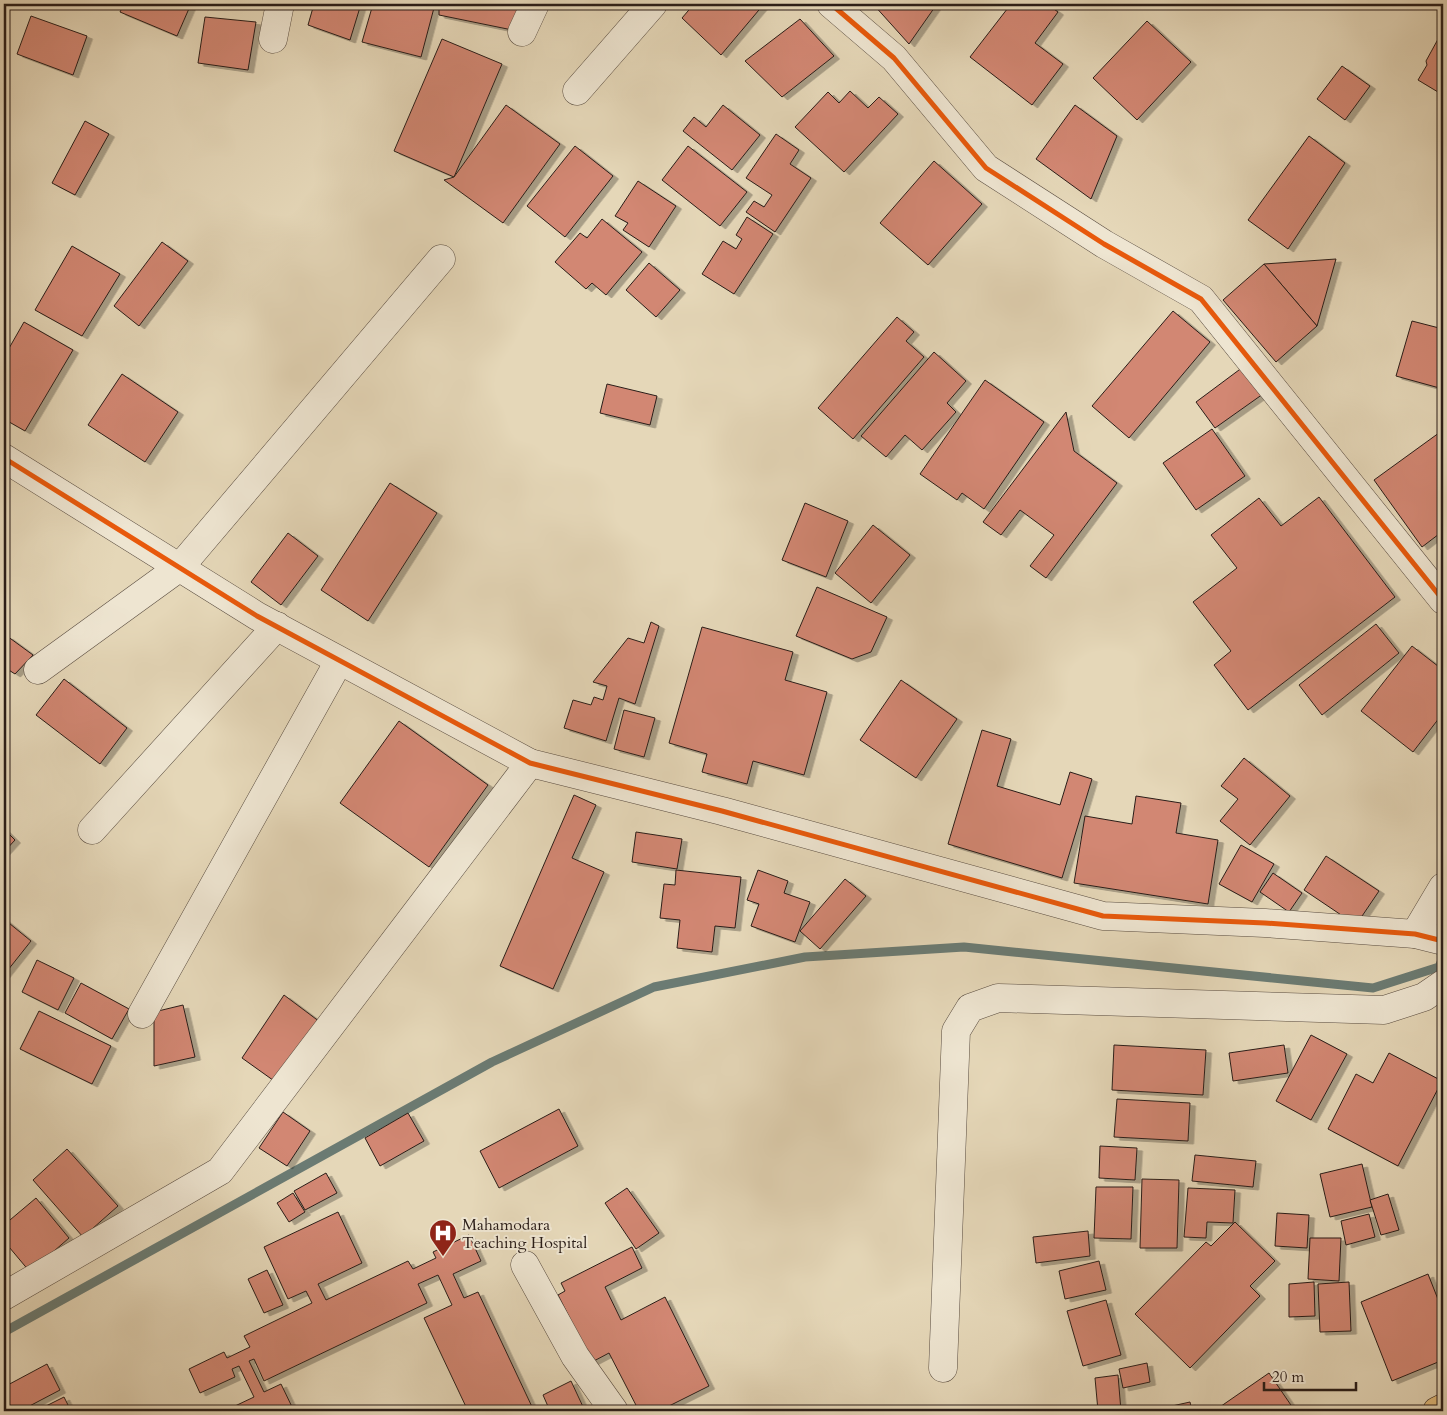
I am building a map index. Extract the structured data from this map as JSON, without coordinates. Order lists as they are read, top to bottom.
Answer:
{
  "places": {
    "hospital": ["Mahamodara Teaching Hospital"]
  },
  "scale_bar": "20 m"
}
